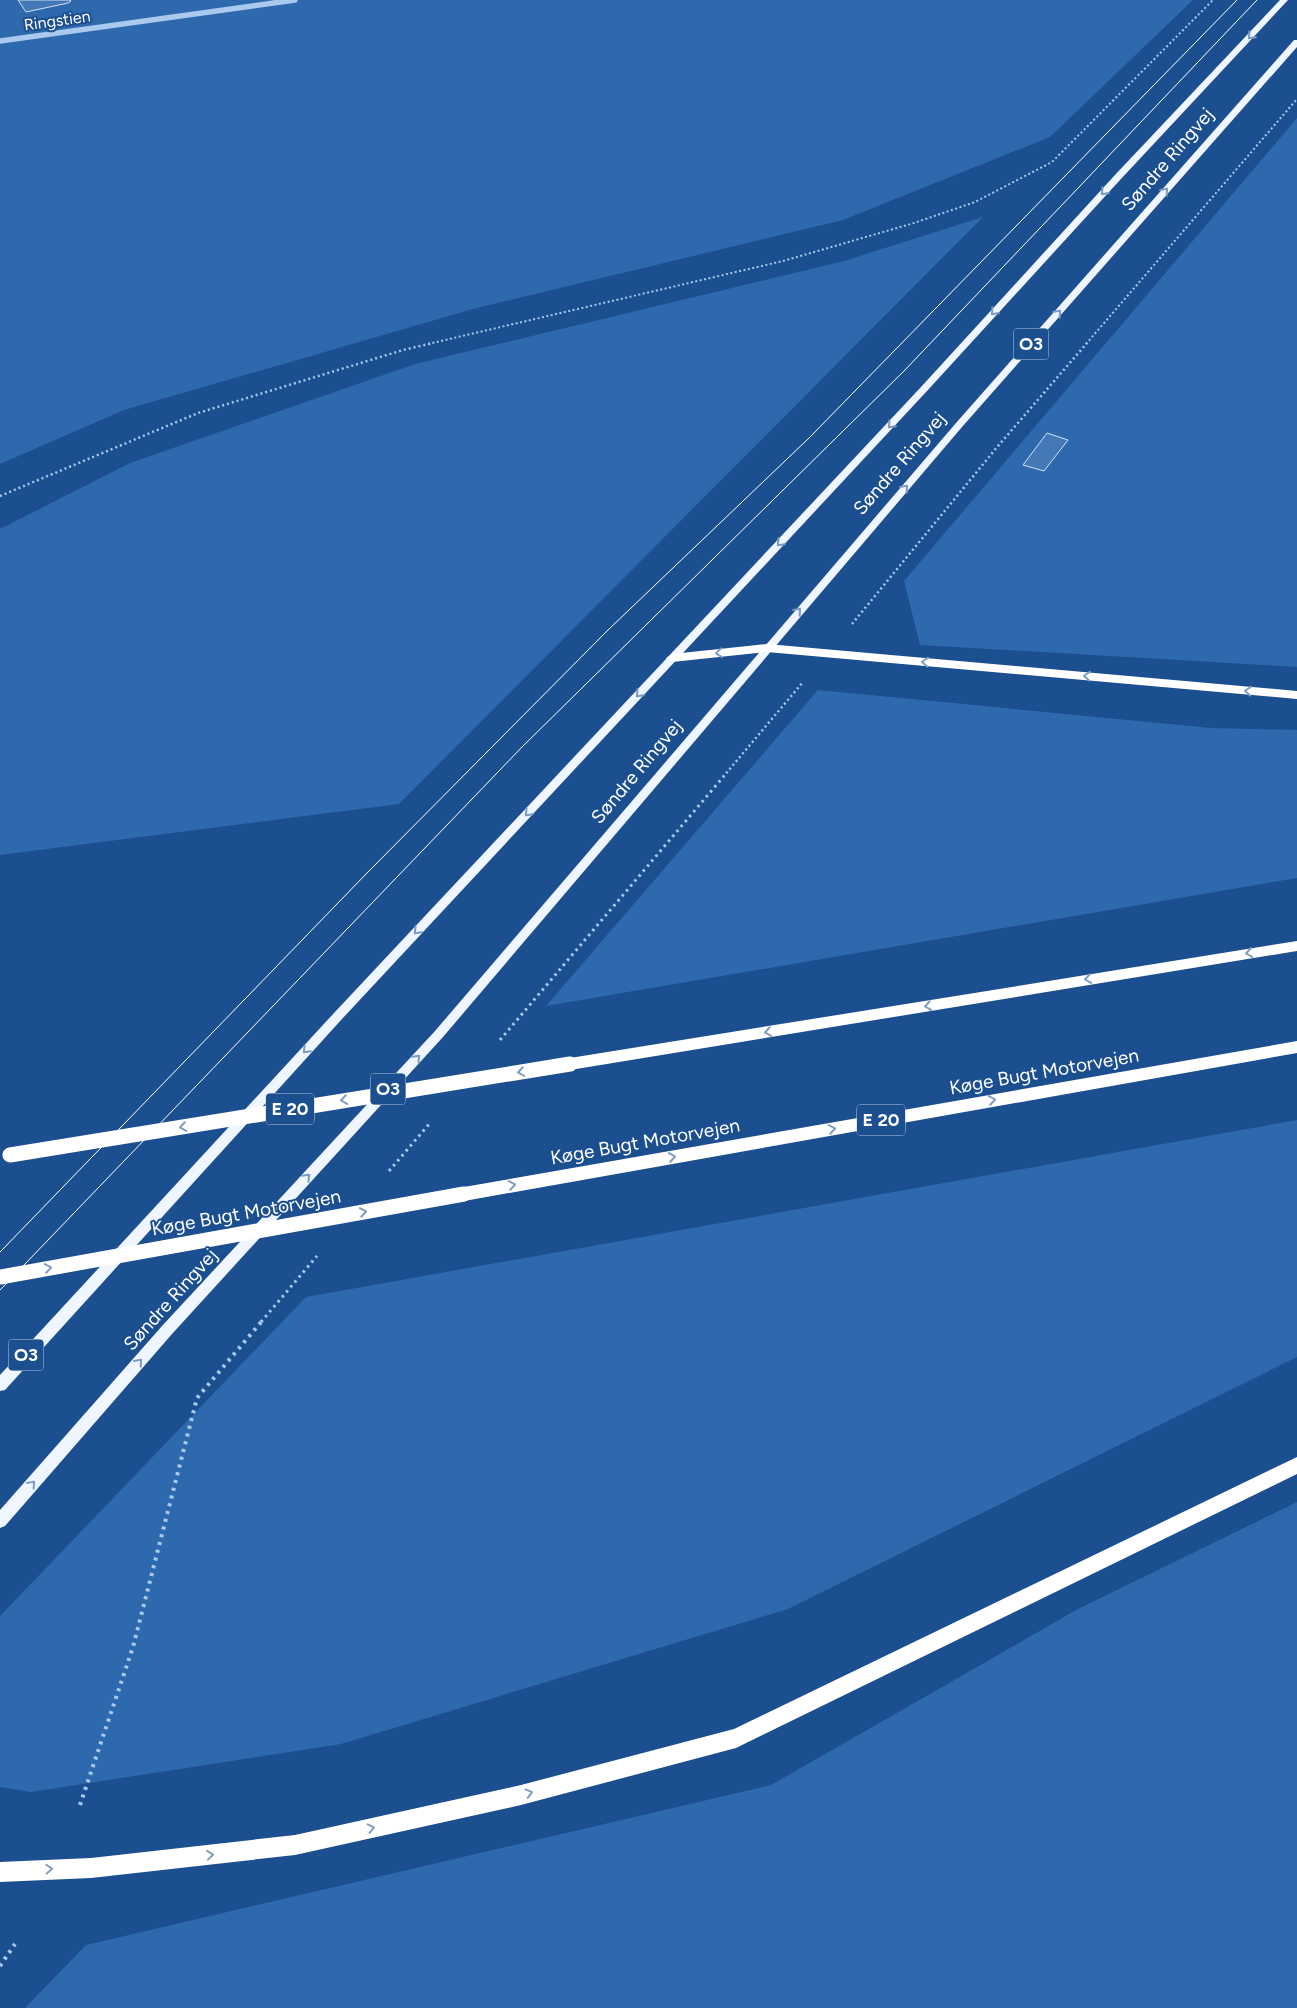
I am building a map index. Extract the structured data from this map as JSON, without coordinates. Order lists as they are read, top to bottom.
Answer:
{
  "streets": {
    "highway": ["Køge Bugt Motorvejen", "E 20"],
    "main road": ["Søndre Ringvej", "O3"],
    "street": ["Ringstien"]
  }
}
